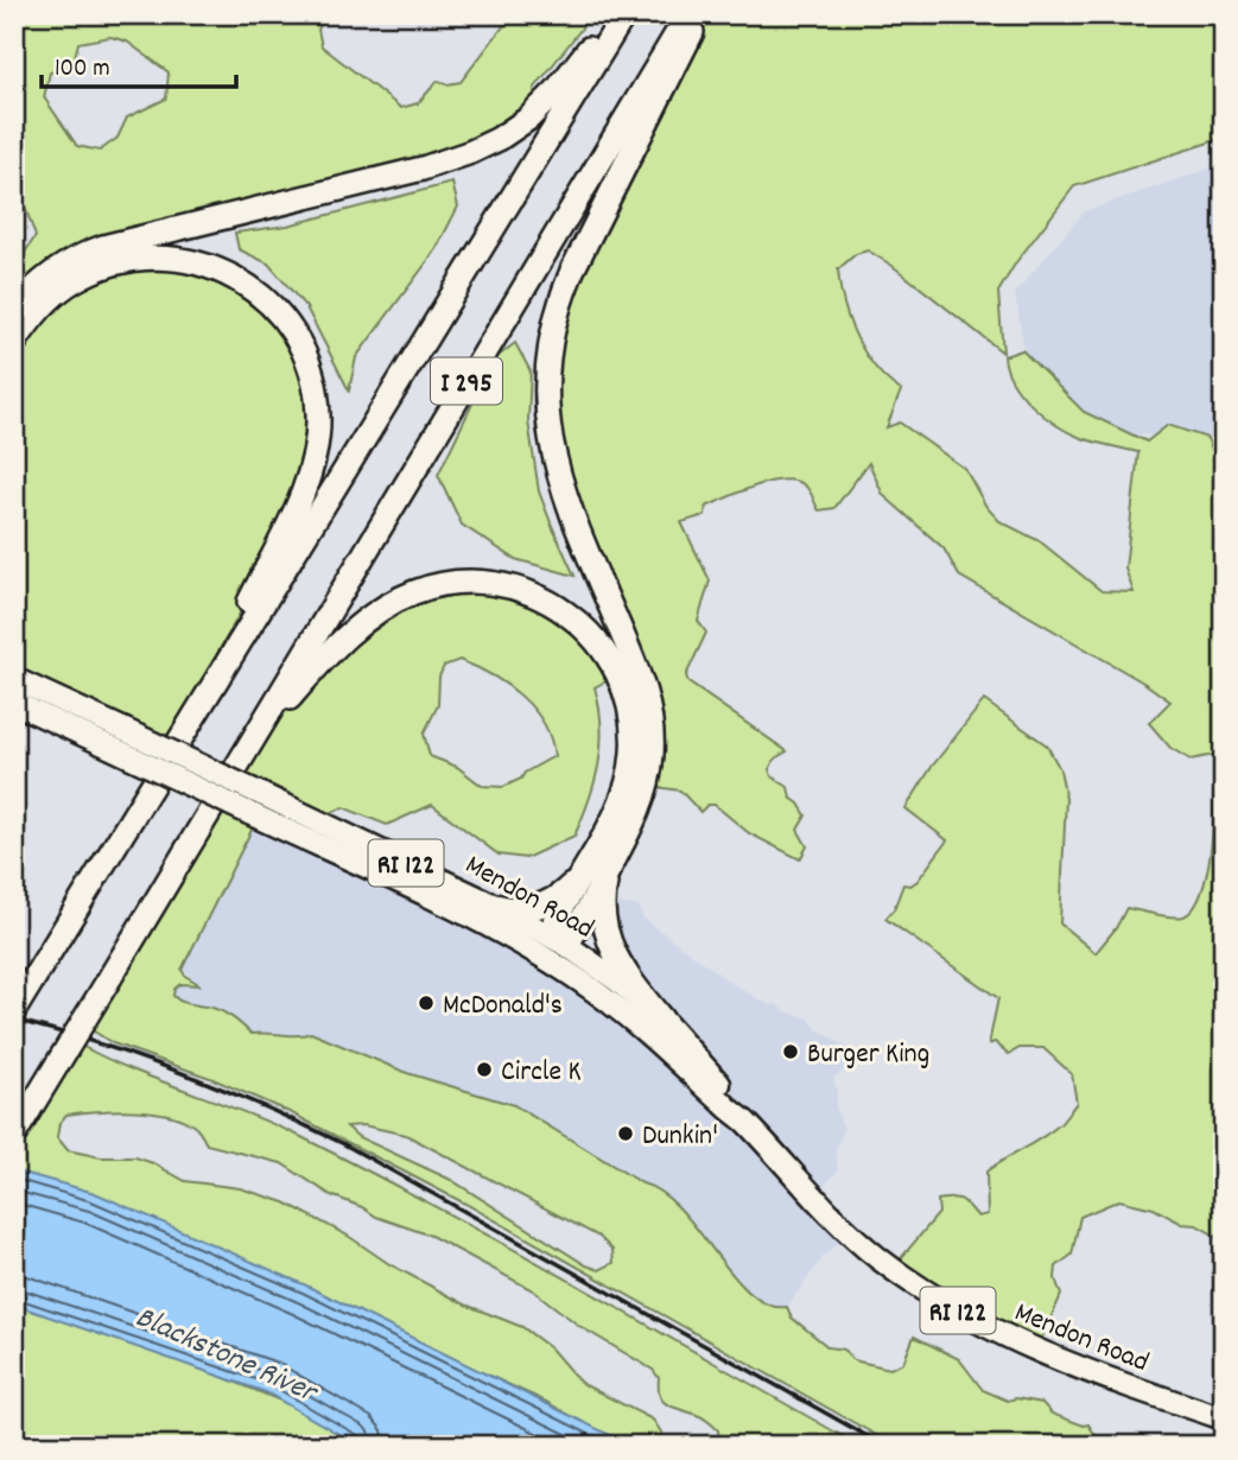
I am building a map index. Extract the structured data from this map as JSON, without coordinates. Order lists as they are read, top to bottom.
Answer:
{
  "streets": {
    "highway": ["I 295"],
    "main road": ["RI 122", "Mendon Road"]
  },
  "water": ["Blackstone River"],
  "places": [
    "McDonald's",
    "Burger King",
    "Circle K",
    "Dunkin'"
  ],
  "scale_bar": "100 m"
}
